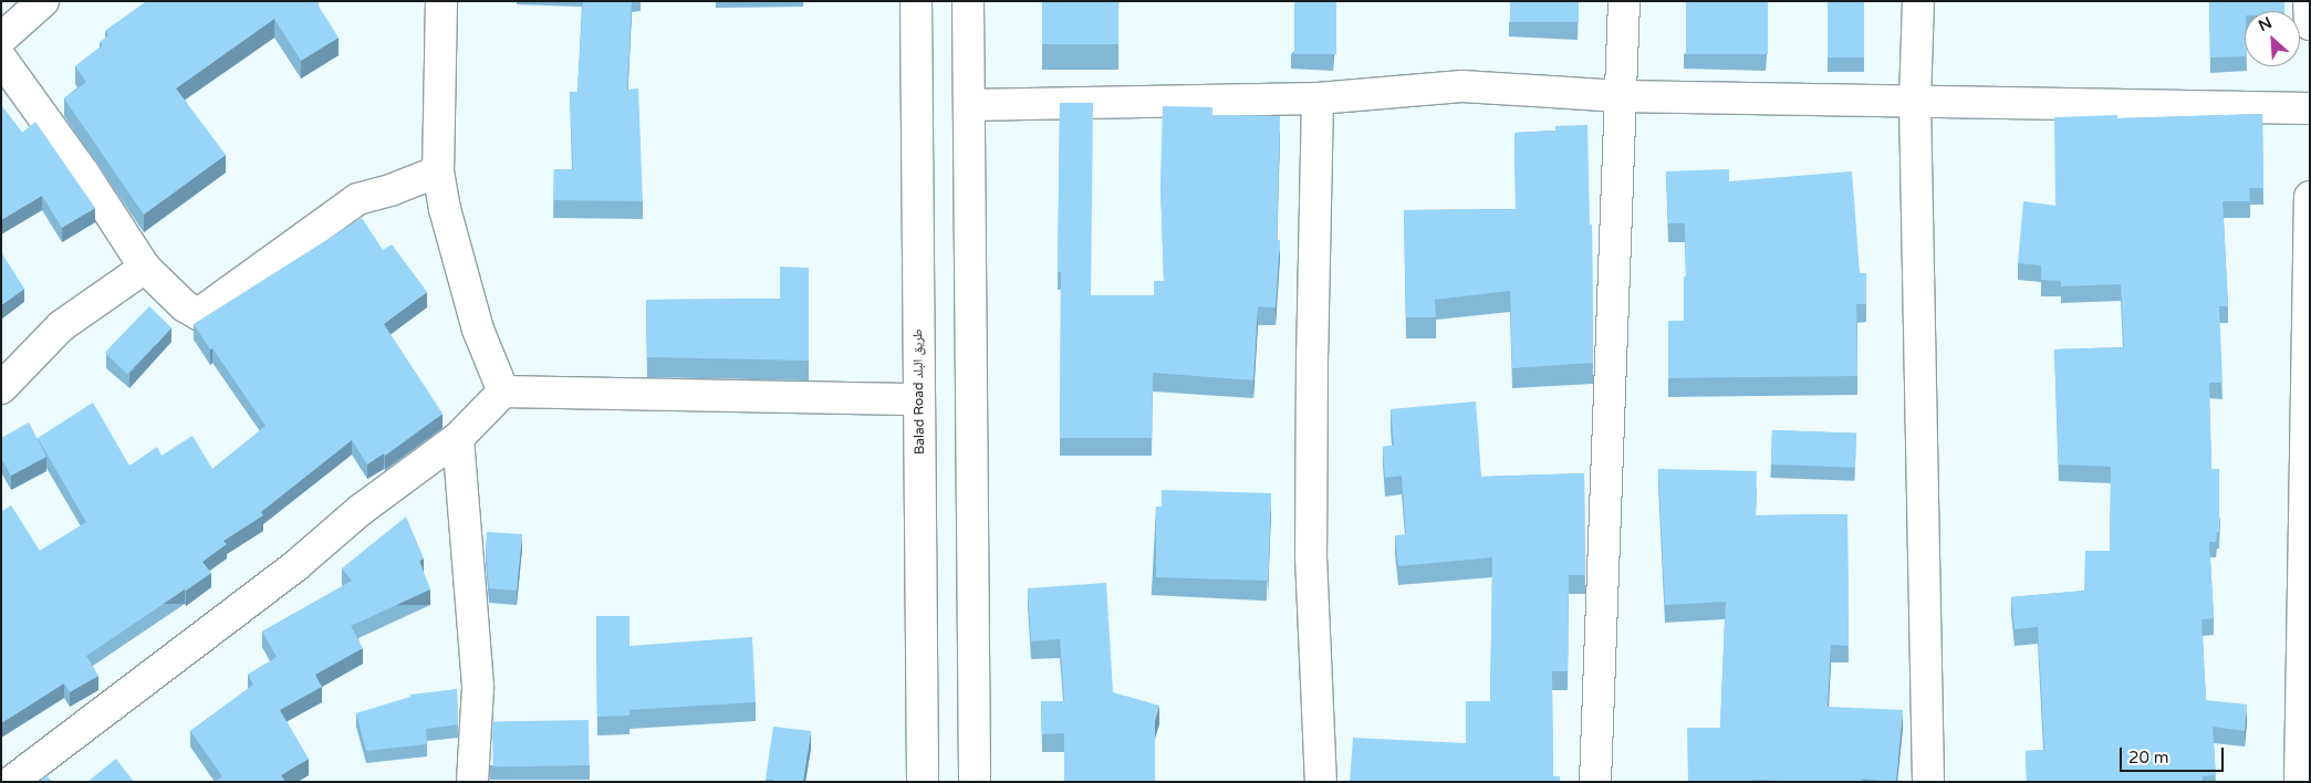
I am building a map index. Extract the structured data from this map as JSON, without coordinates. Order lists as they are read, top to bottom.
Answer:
{
  "streets": {
    "main road": ["Balad Road طريق البلد"]
  },
  "scale_bar": "20 m",
  "north": "top left"
}
